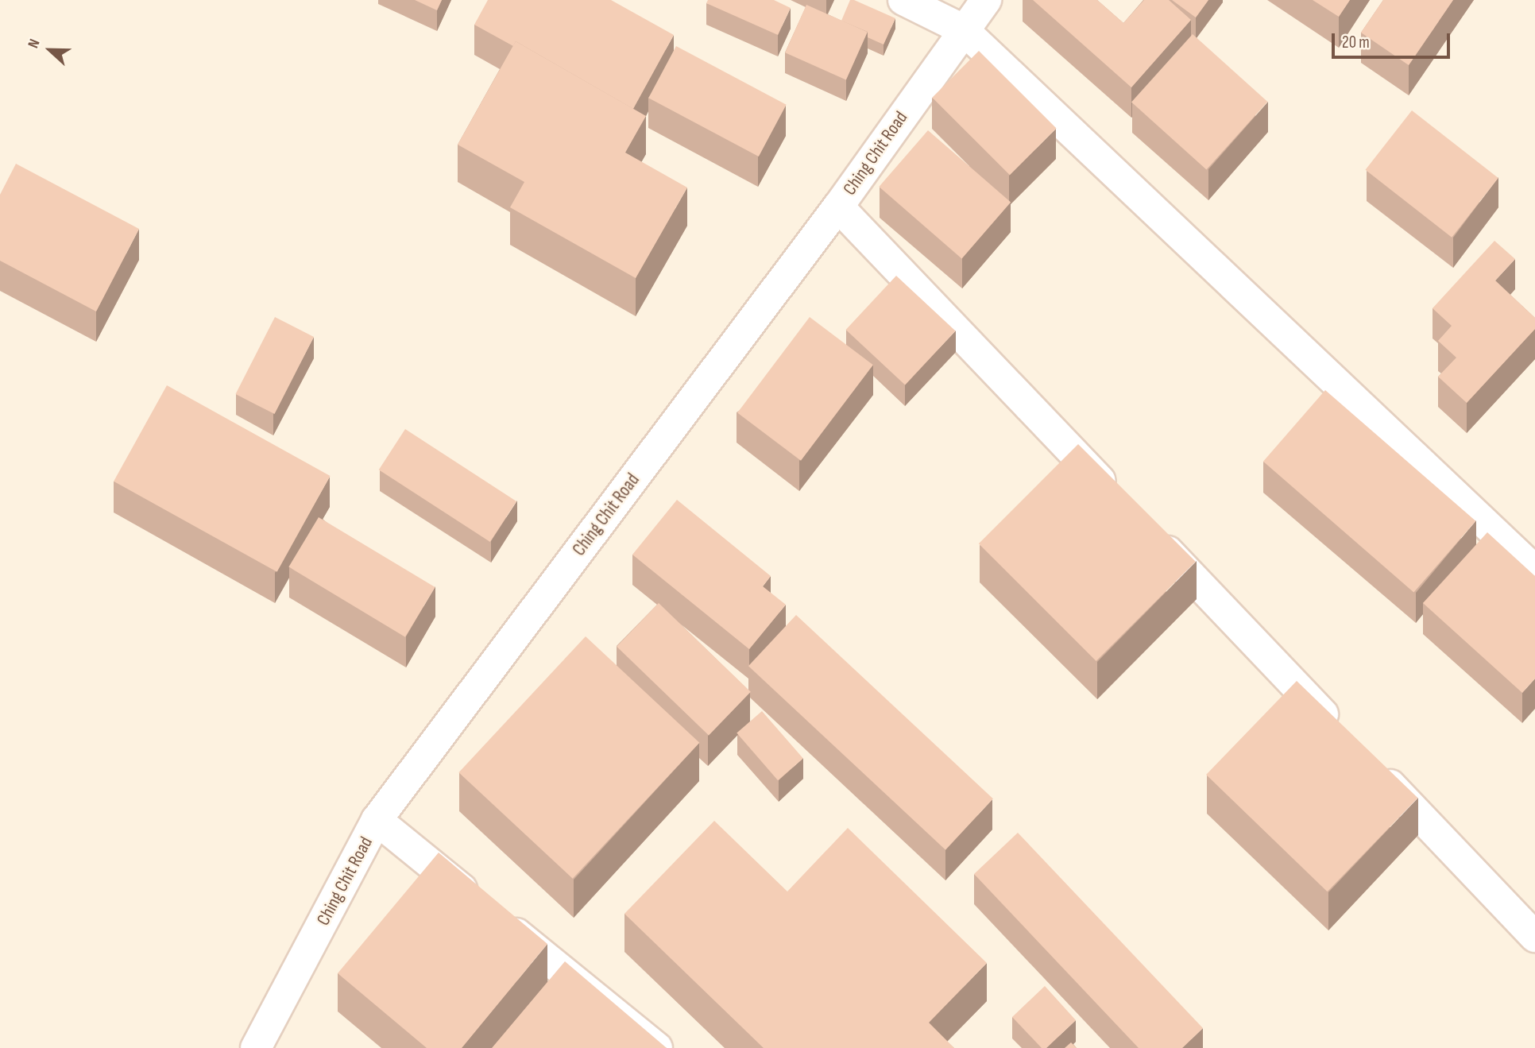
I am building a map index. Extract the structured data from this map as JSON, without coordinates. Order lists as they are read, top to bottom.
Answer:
{
  "streets": {
    "street": ["Ching Chit Road"]
  },
  "scale_bar": "20 m",
  "north": "left"
}
